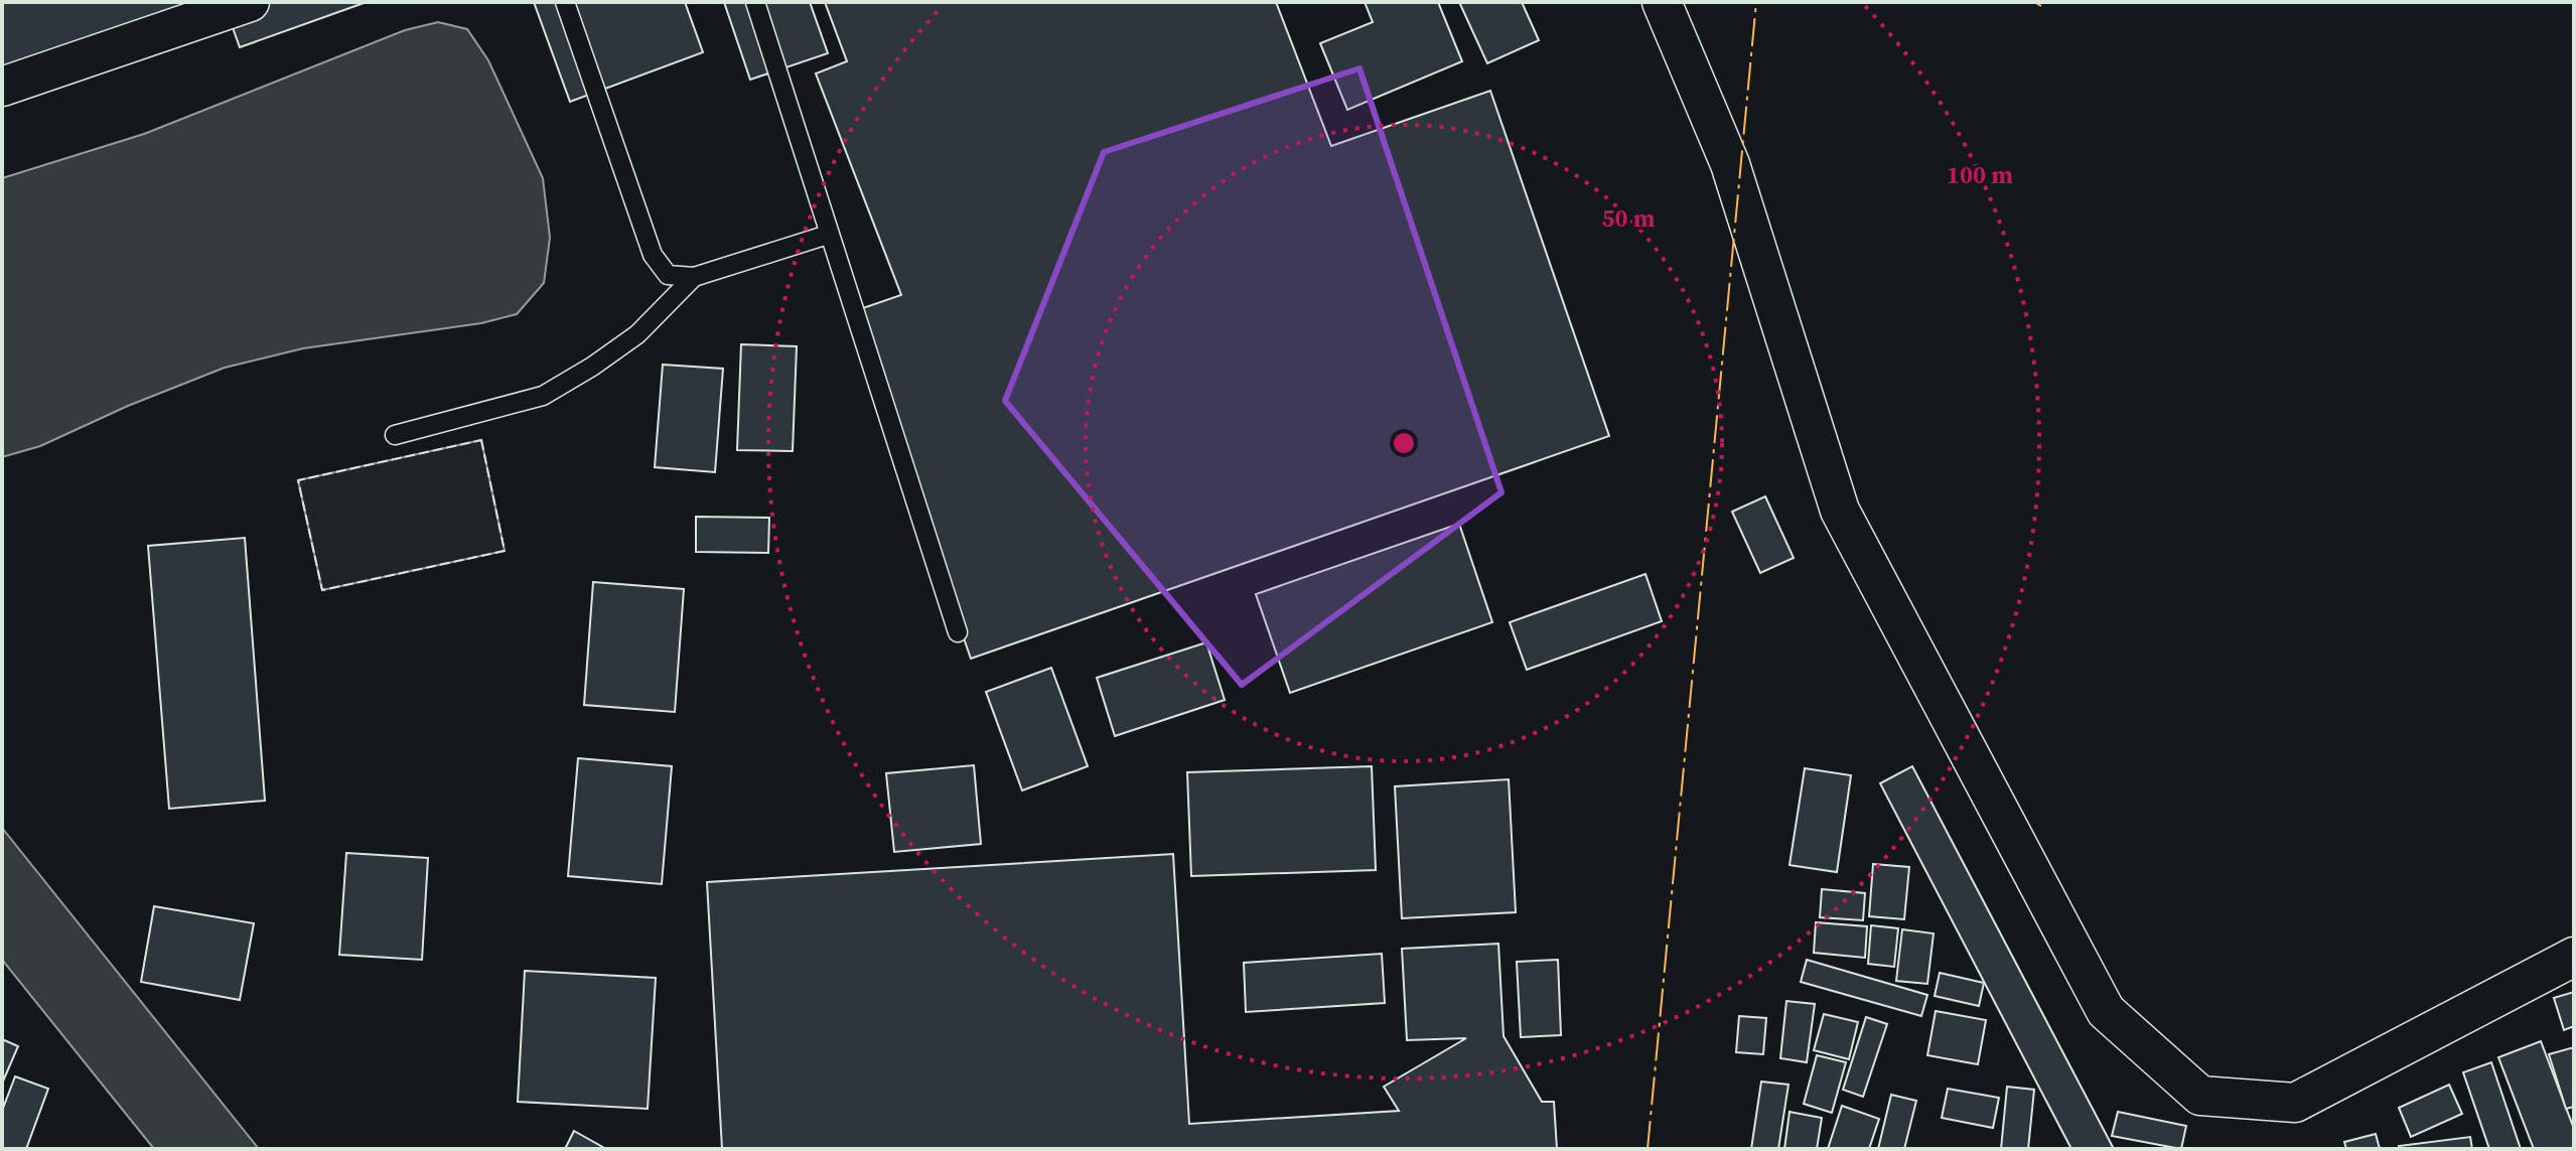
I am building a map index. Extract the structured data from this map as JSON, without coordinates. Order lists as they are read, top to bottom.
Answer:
{
  "rings": ["100 m", "50 m"]
}
